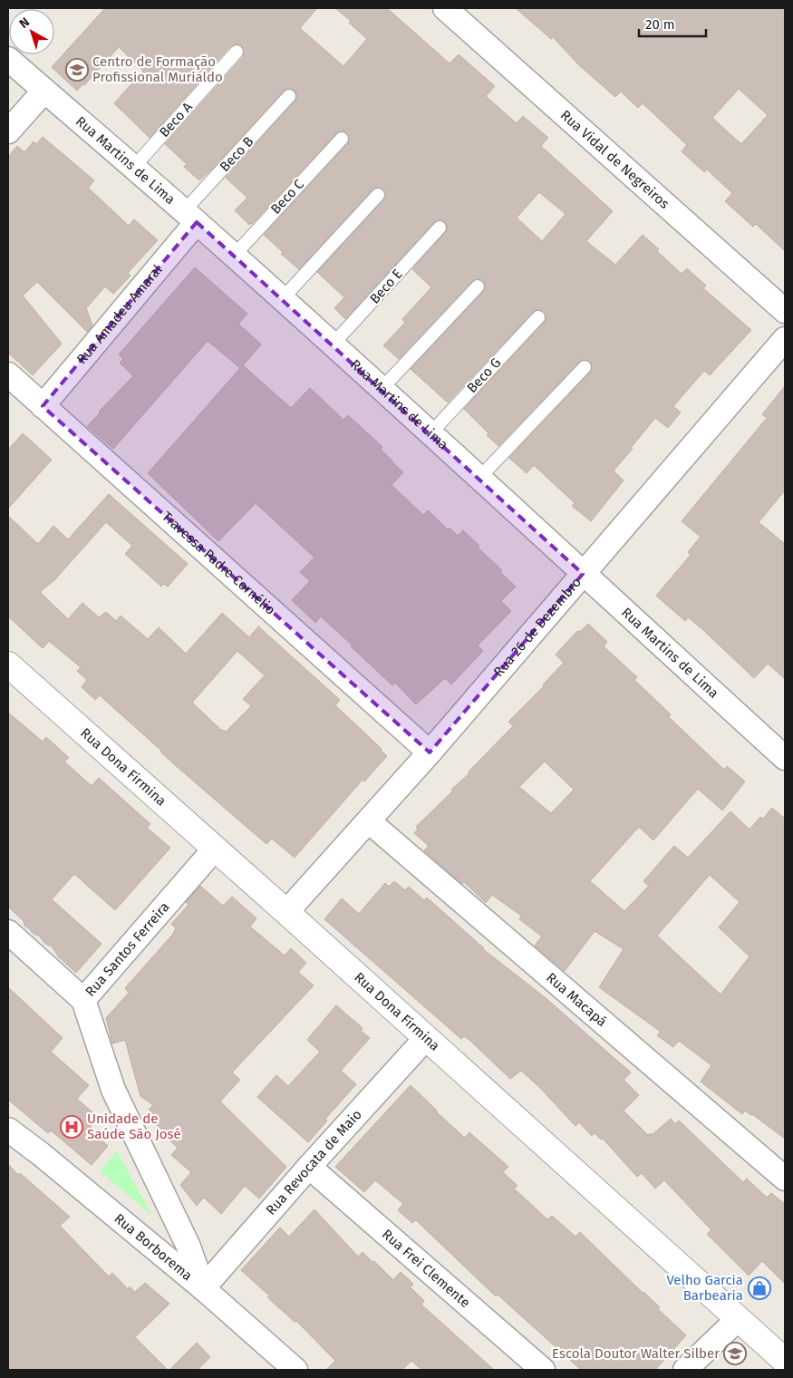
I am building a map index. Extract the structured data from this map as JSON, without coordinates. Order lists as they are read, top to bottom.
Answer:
{
  "streets": {
    "street": [
      "Rua Vidal de Negreiros",
      "Rua Martins de Lima",
      "Rua Amadeu Amaral",
      "Travessa Padre Cornélio",
      "Rua 26 de Dezembro",
      "Rua Dona Firmina",
      "Rua Santos Ferreira",
      "Rua Macapá",
      "Rua Revocata de Maio",
      "Rua Borborema",
      "Rua Frei Clemente"
    ],
    "lane": [
      "Beco A",
      "Beco B",
      "Beco C",
      "Beco E",
      "Beco G"
    ]
  },
  "crossings": [
    ["Beco A", "Rua Martins de Lima"],
    ["Beco B", "Rua Martins de Lima"],
    ["Beco B", "Rua Amadeu Amaral"],
    ["Rua Martins de Lima", "Beco C"],
    ["Rua Martins de Lima", "Beco E"],
    ["Rua Martins de Lima", "Rua Amadeu Amaral"],
    ["Rua Martins de Lima", "Beco G"],
    ["Rua Martins de Lima", "Rua 26 de Dezembro"],
    ["Rua Amadeu Amaral", "Travessa Padre Cornélio"],
    ["Travessa Padre Cornélio", "Rua 26 de Dezembro"],
    ["Rua 26 de Dezembro", "Rua Dona Firmina"],
    ["Rua 26 de Dezembro", "Rua Macapá"],
    ["Rua Dona Firmina", "Rua Santos Ferreira"],
    ["Rua Dona Firmina", "Rua Revocata de Maio"],
    ["Rua Santos Ferreira", "Rua Revocata de Maio"],
    ["Rua Santos Ferreira", "Rua Borborema"],
    ["Rua Revocata de Maio", "Rua Borborema"],
    ["Rua Revocata de Maio", "Rua Frei Clemente"]
  ],
  "places": {
    "school or university": ["Centro de Formação Profissional Murialdo", "Escola Doutor Walter Silber"],
    "hospital": ["Unidade de Saúde São José"],
    "shop": ["Velho Garcia Barbearia"]
  },
  "scale_bar": "20 m",
  "north": "top left"
}
